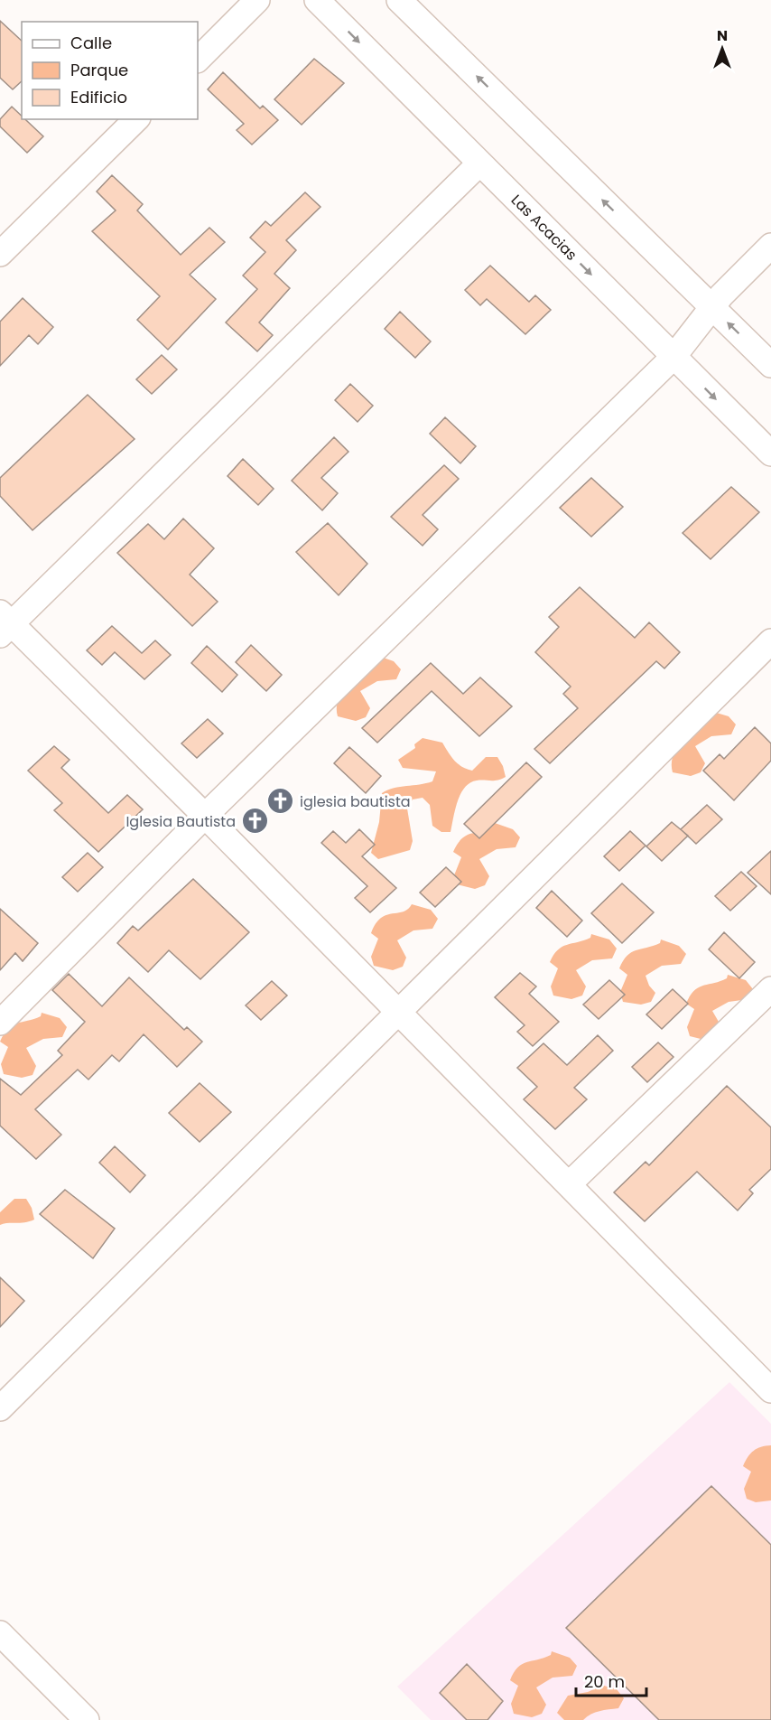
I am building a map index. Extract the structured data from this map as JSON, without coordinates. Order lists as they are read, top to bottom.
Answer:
{
  "streets": {
    "street": ["Las Acacias"]
  },
  "places": {
    "church": ["iglesia bautista", "Iglesia Bautista"]
  },
  "legend": ["Calle", "Parque", "Edificio"],
  "scale_bar": "20 m",
  "north": "top"
}
